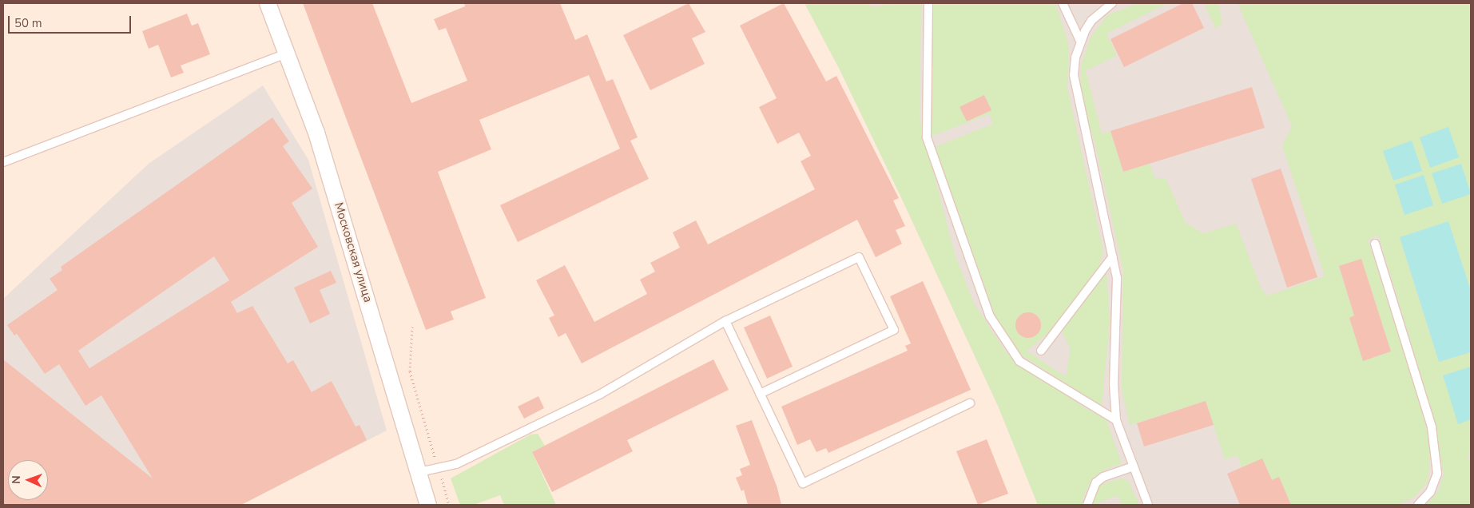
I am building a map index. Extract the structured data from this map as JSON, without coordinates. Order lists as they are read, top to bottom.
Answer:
{
  "streets": {
    "street": ["Московская улица"]
  },
  "scale_bar": "50 m",
  "north": "left"
}
